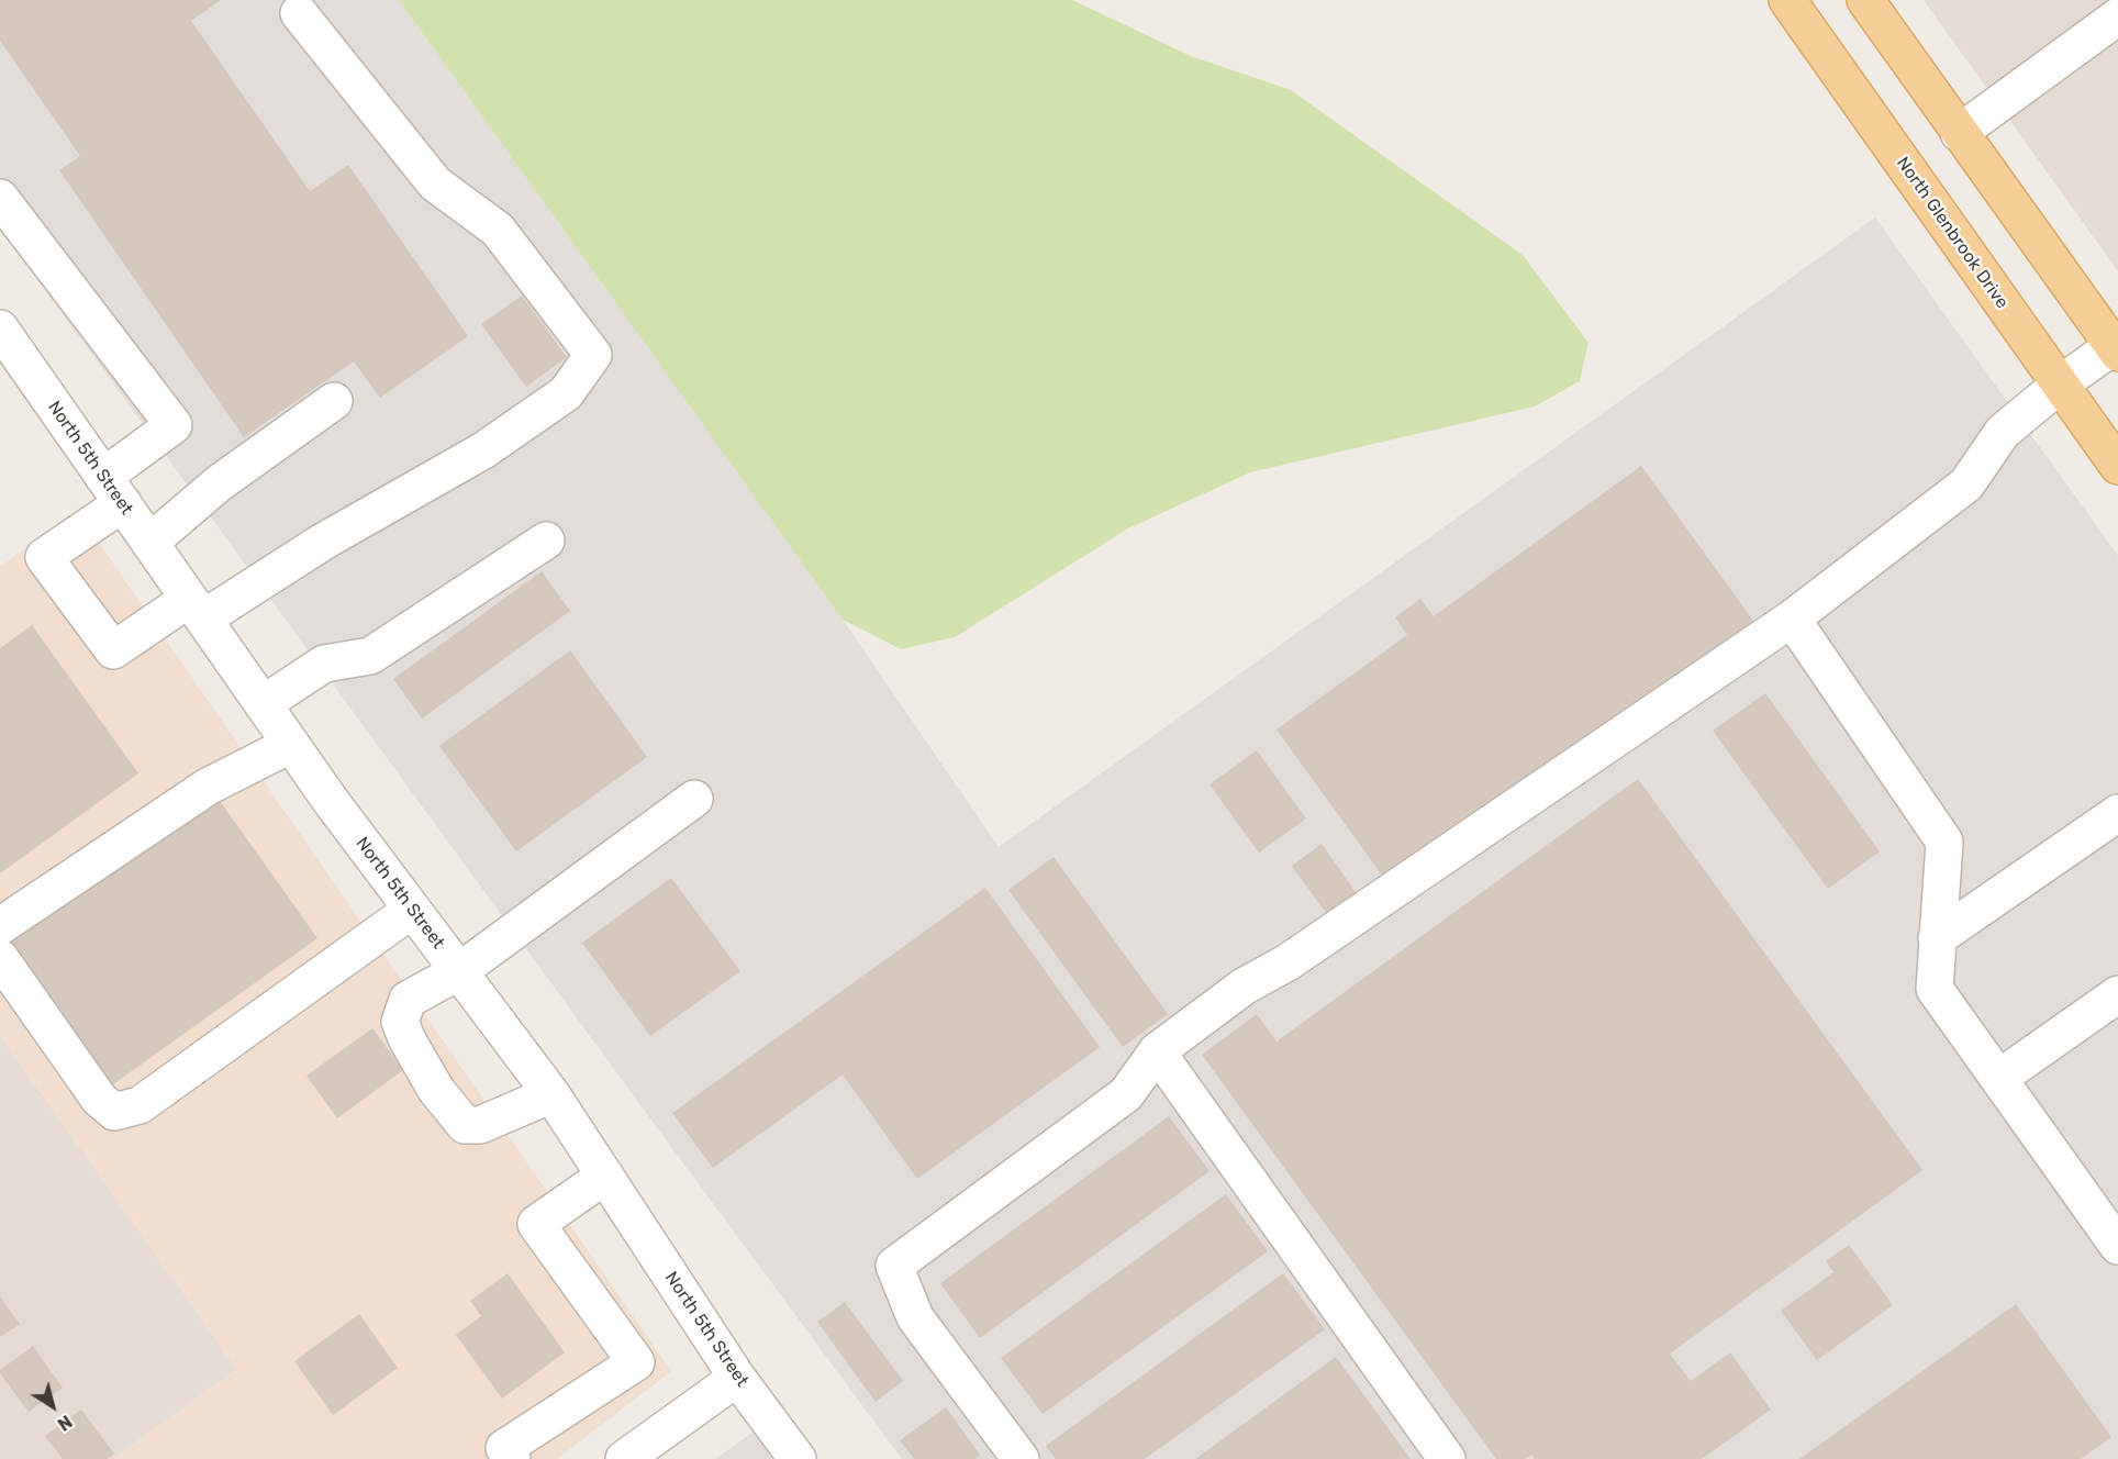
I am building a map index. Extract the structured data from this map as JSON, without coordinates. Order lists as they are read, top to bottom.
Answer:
{
  "streets": {
    "main road": ["North Glenbrook Drive"],
    "street": ["North 5th Street"]
  },
  "north": "bottom right"
}
